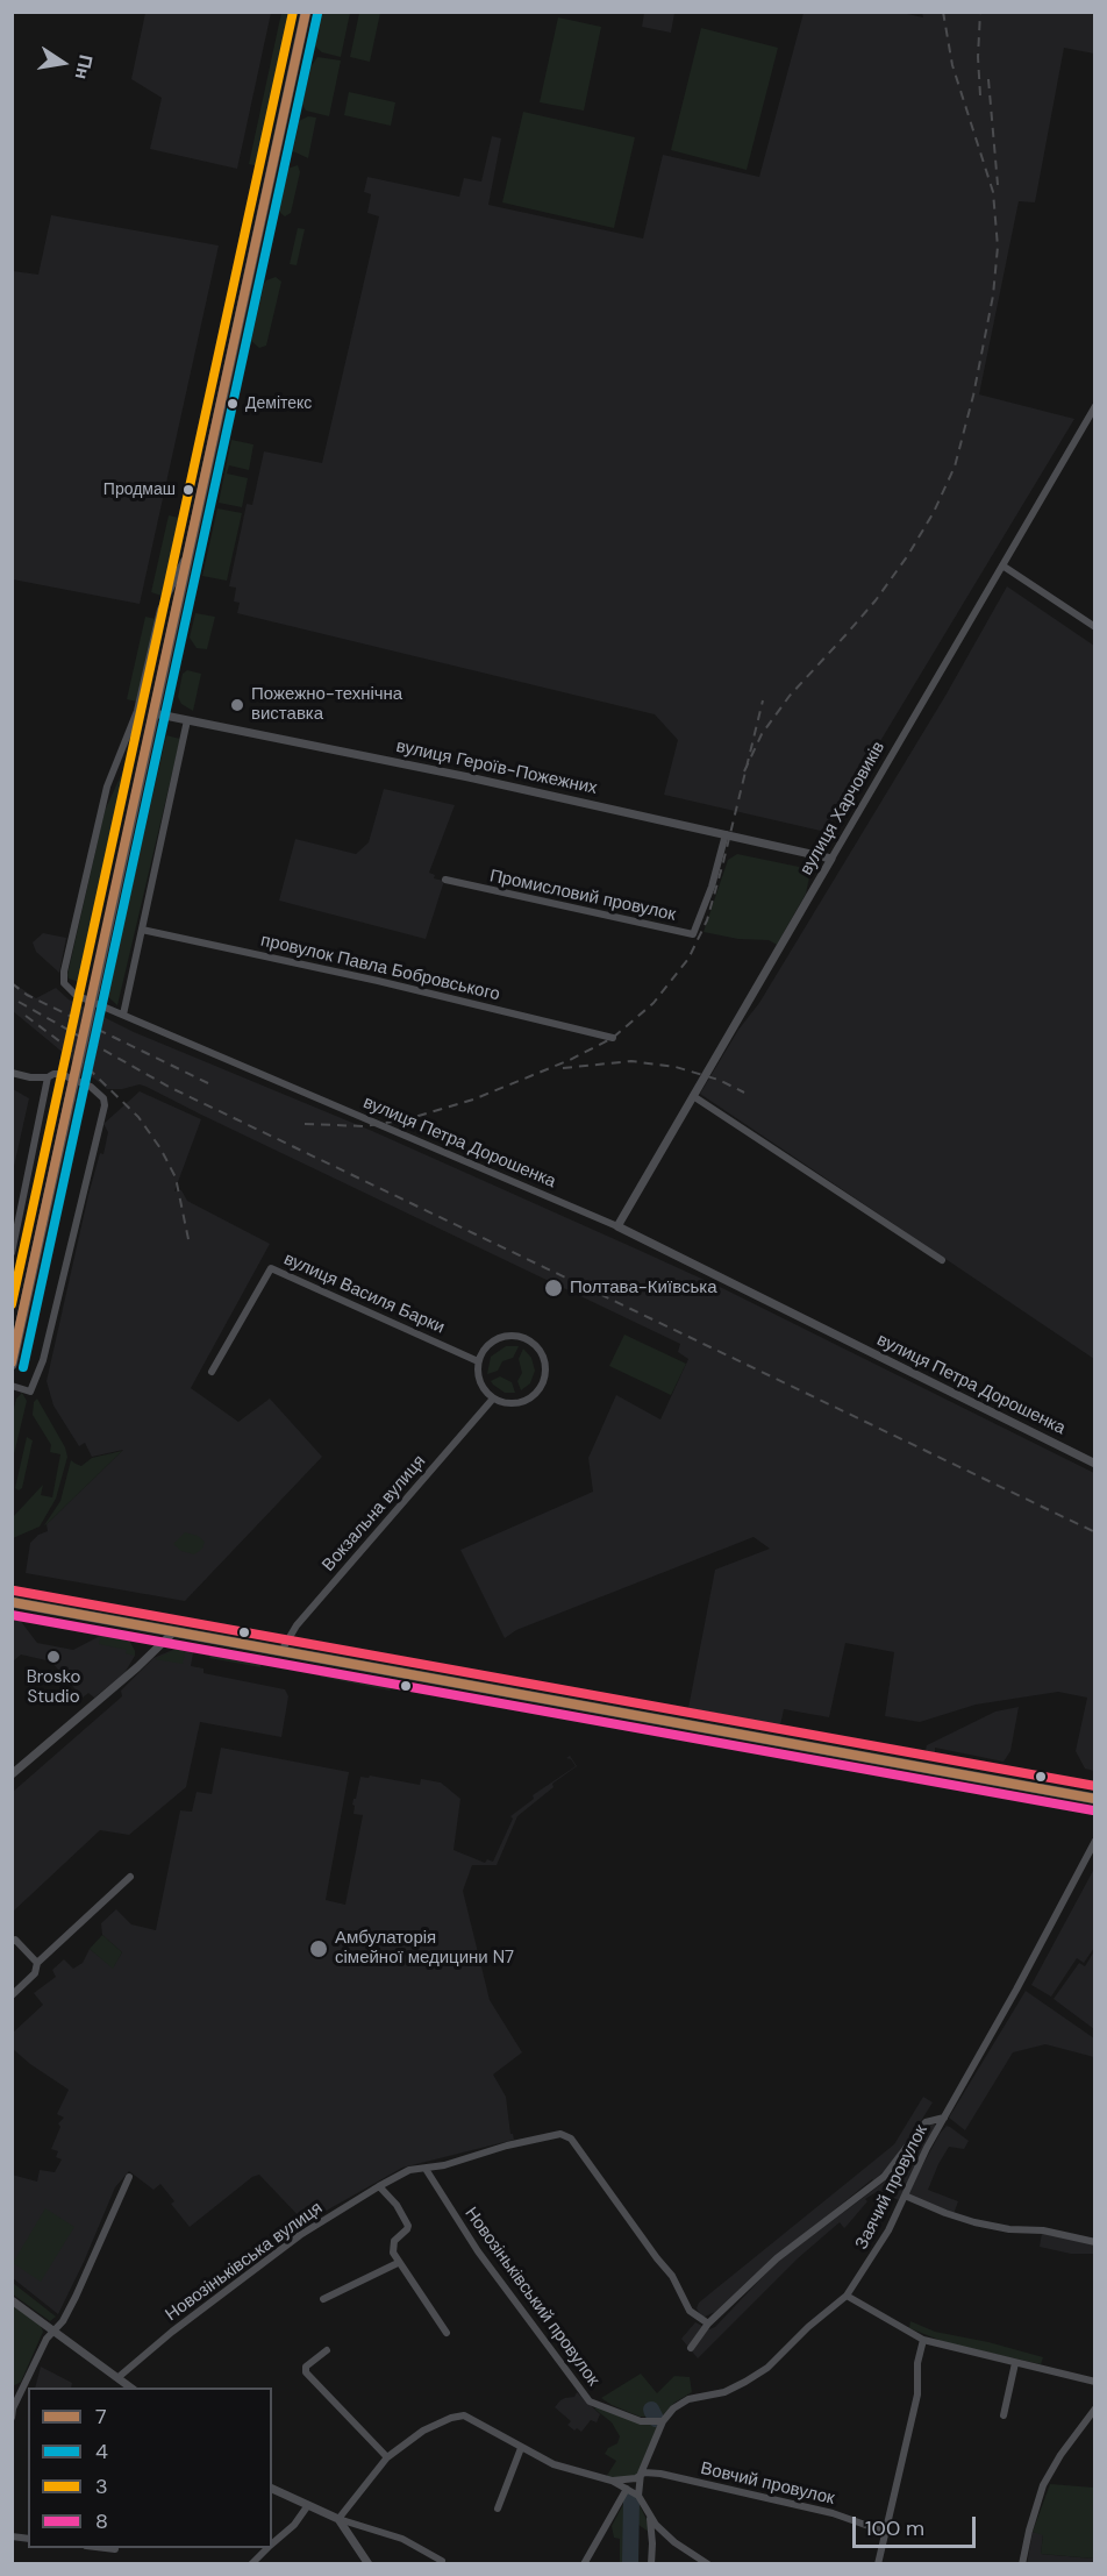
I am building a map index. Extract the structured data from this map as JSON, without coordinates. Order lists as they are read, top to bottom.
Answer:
{
  "streets": {
    "street": [
      "вулиця Героїв-Пожежних",
      "вулиця Харчовиків",
      "Промисловий провулок",
      "провулок Павла Бобровського",
      "вулиця Петра Дорошенка",
      "вулиця Василя Барки",
      "Вокзальна вулиця",
      "Заячий провулок",
      "Новозіньківська вулиця",
      "Новозіньківський провулок",
      "Вовчий провулок"
    ]
  },
  "crossings": [
    ["вулиця Героїв-Пожежних", "вулиця Харчовиків"],
    ["вулиця Героїв-Пожежних", "Промисловий провулок"],
    ["вулиця Харчовиків", "вулиця Петра Дорошенка"],
    ["вулиця Василя Барки", "Вокзальна вулиця"],
    ["Заячий провулок", "Новозіньківський провулок"],
    ["Заячий провулок", "Вовчий провулок"],
    ["Новозіньківська вулиця", "Новозіньківський провулок"]
  ],
  "places": [
    "Демітекс",
    "Продмаш",
    "Пожежно-технічна виставка",
    "Полтава-Київська",
    "Brosko Studio",
    "Амбулаторія сімейної медицини N7"
  ],
  "lines": [
    "transit line 7",
    "transit line 3",
    "transit line 4",
    "transit line 8"
  ],
  "legend": [
    "7",
    "4",
    "3",
    "8"
  ],
  "scale_bar": "100 m",
  "north": "right"
}
